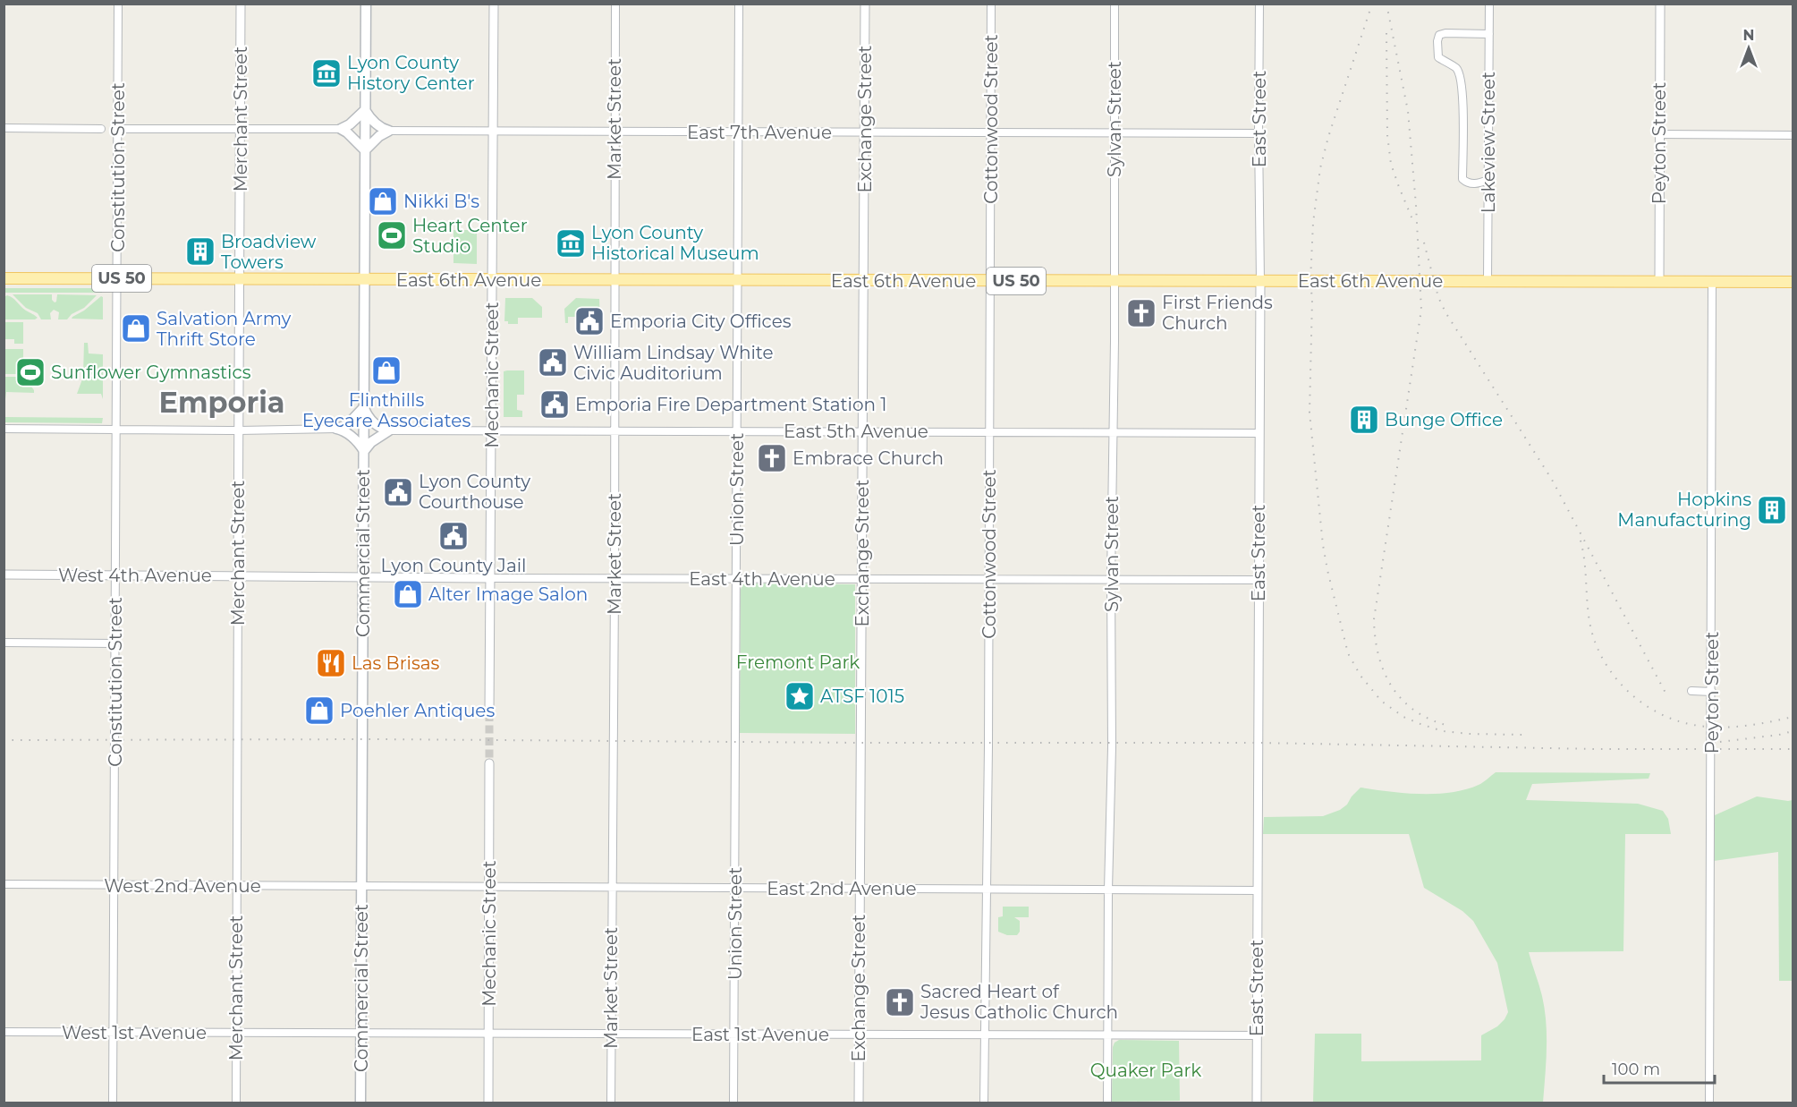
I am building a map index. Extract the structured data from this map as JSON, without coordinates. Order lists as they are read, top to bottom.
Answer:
{
  "streets": {
    "main road": ["US 50", "East 6th Avenue", "Commercial Street"],
    "street": [
      "Merchant Street",
      "Market Street",
      "Exchange Street",
      "Cottonwood Street",
      "Sylvan Street",
      "East Street",
      "East 7th Avenue",
      "Lakeview Street",
      "Peyton Street",
      "Constitution Street",
      "Mechanic Street",
      "East 5th Avenue",
      "Union Street",
      "West 4th Avenue",
      "East 4th Avenue",
      "West 2nd Avenue",
      "East 2nd Avenue",
      "West 1st Avenue",
      "East 1st Avenue"
    ]
  },
  "crossings": [
    ["Merchant Street", "US 50"],
    ["Merchant Street", "East 6th Avenue"],
    ["Merchant Street", "West 4th Avenue"],
    ["Merchant Street", "West 2nd Avenue"],
    ["Merchant Street", "West 1st Avenue"],
    ["Market Street", "East 7th Avenue"],
    ["Market Street", "East 6th Avenue"],
    ["Market Street", "East 5th Avenue"],
    ["Market Street", "East 4th Avenue"],
    ["Market Street", "East 2nd Avenue"],
    ["Market Street", "East 1st Avenue"],
    ["Exchange Street", "East 7th Avenue"],
    ["Exchange Street", "East 6th Avenue"],
    ["Exchange Street", "East 5th Avenue"],
    ["Exchange Street", "East 4th Avenue"],
    ["Exchange Street", "East 2nd Avenue"],
    ["Exchange Street", "East 1st Avenue"],
    ["Cottonwood Street", "East 7th Avenue"],
    ["Cottonwood Street", "East 6th Avenue"],
    ["Cottonwood Street", "East 5th Avenue"],
    ["Cottonwood Street", "East 4th Avenue"],
    ["Cottonwood Street", "East 2nd Avenue"],
    ["Cottonwood Street", "East 1st Avenue"],
    ["Sylvan Street", "East 7th Avenue"],
    ["Sylvan Street", "East 6th Avenue"],
    ["Sylvan Street", "East 5th Avenue"],
    ["Sylvan Street", "East 4th Avenue"],
    ["Sylvan Street", "East 2nd Avenue"],
    ["Sylvan Street", "East 1st Avenue"],
    ["East Street", "East 7th Avenue"],
    ["East Street", "East 6th Avenue"],
    ["East Street", "East 5th Avenue"],
    ["East Street", "East 4th Avenue"],
    ["East Street", "East 2nd Avenue"],
    ["East Street", "East 1st Avenue"],
    ["East 7th Avenue", "Mechanic Street"],
    ["East 7th Avenue", "Union Street"],
    ["Lakeview Street", "East 6th Avenue"],
    ["Peyton Street", "East 6th Avenue"],
    ["Constitution Street", "US 50"],
    ["Constitution Street", "West 4th Avenue"],
    ["Constitution Street", "West 2nd Avenue"],
    ["Constitution Street", "West 1st Avenue"],
    ["US 50", "East 6th Avenue"],
    ["East 6th Avenue", "Mechanic Street"],
    ["East 6th Avenue", "Union Street"],
    ["East 6th Avenue", "Commercial Street"],
    ["Mechanic Street", "East 5th Avenue"],
    ["Mechanic Street", "East 4th Avenue"],
    ["Mechanic Street", "East 2nd Avenue"],
    ["Mechanic Street", "East 1st Avenue"],
    ["East 5th Avenue", "Union Street"],
    ["Union Street", "East 4th Avenue"],
    ["Union Street", "East 2nd Avenue"],
    ["Union Street", "East 1st Avenue"],
    ["Commercial Street", "West 4th Avenue"],
    ["Commercial Street", "East 4th Avenue"],
    ["Commercial Street", "West 2nd Avenue"],
    ["Commercial Street", "East 2nd Avenue"],
    ["Commercial Street", "West 1st Avenue"],
    ["Commercial Street", "East 1st Avenue"],
    ["West 4th Avenue", "East 4th Avenue"],
    ["West 2nd Avenue", "East 2nd Avenue"],
    ["West 1st Avenue", "East 1st Avenue"]
  ],
  "districts": ["Emporia"],
  "parks": ["Fremont Park", "Quaker Park"],
  "places": {
    "museum": ["Lyon County History Center", "Lyon County Historical Museum"],
    "shop": [
      "Nikki B's",
      "Salvation Army Thrift Store",
      "Flinthills Eyecare Associates",
      "Alter Image Salon",
      "Poehler Antiques"
    ],
    "sports": ["Heart Center Studio", "Sunflower Gymnastics"],
    "building": ["Broadview Towers", "Bunge Office", "Hopkins Manufacturing"],
    "church": ["First Friends Church", "Embrace Church", "Sacred Heart of Jesus Catholic Church"],
    "public building": [
      "Emporia City Offices",
      "William Lindsay White Civic Auditorium",
      "Emporia Fire Department Station 1",
      "Lyon County Courthouse",
      "Lyon County Jail"
    ],
    "restaurant": ["Las Brisas"],
    "place": ["ATSF 1015"]
  },
  "scale_bar": "100 m",
  "north": "top"
}
